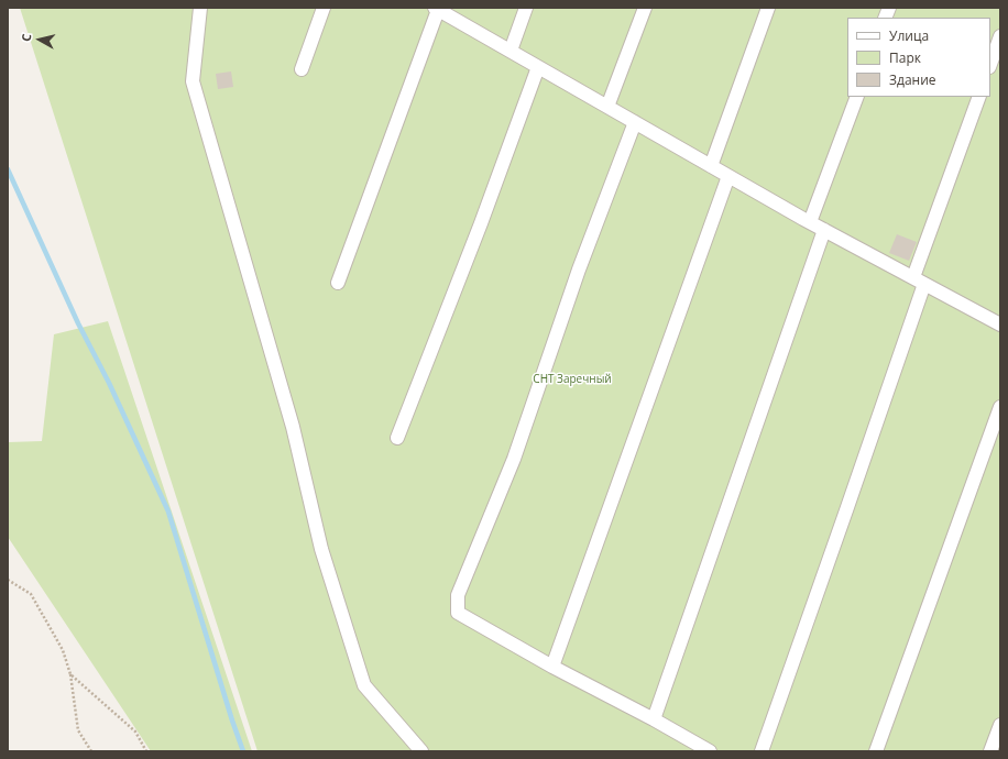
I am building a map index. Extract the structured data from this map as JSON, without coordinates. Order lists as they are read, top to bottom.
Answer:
{
  "parks": ["СНТ Заречный"],
  "legend": ["Улица", "Парк", "Здание"],
  "north": "left"
}
